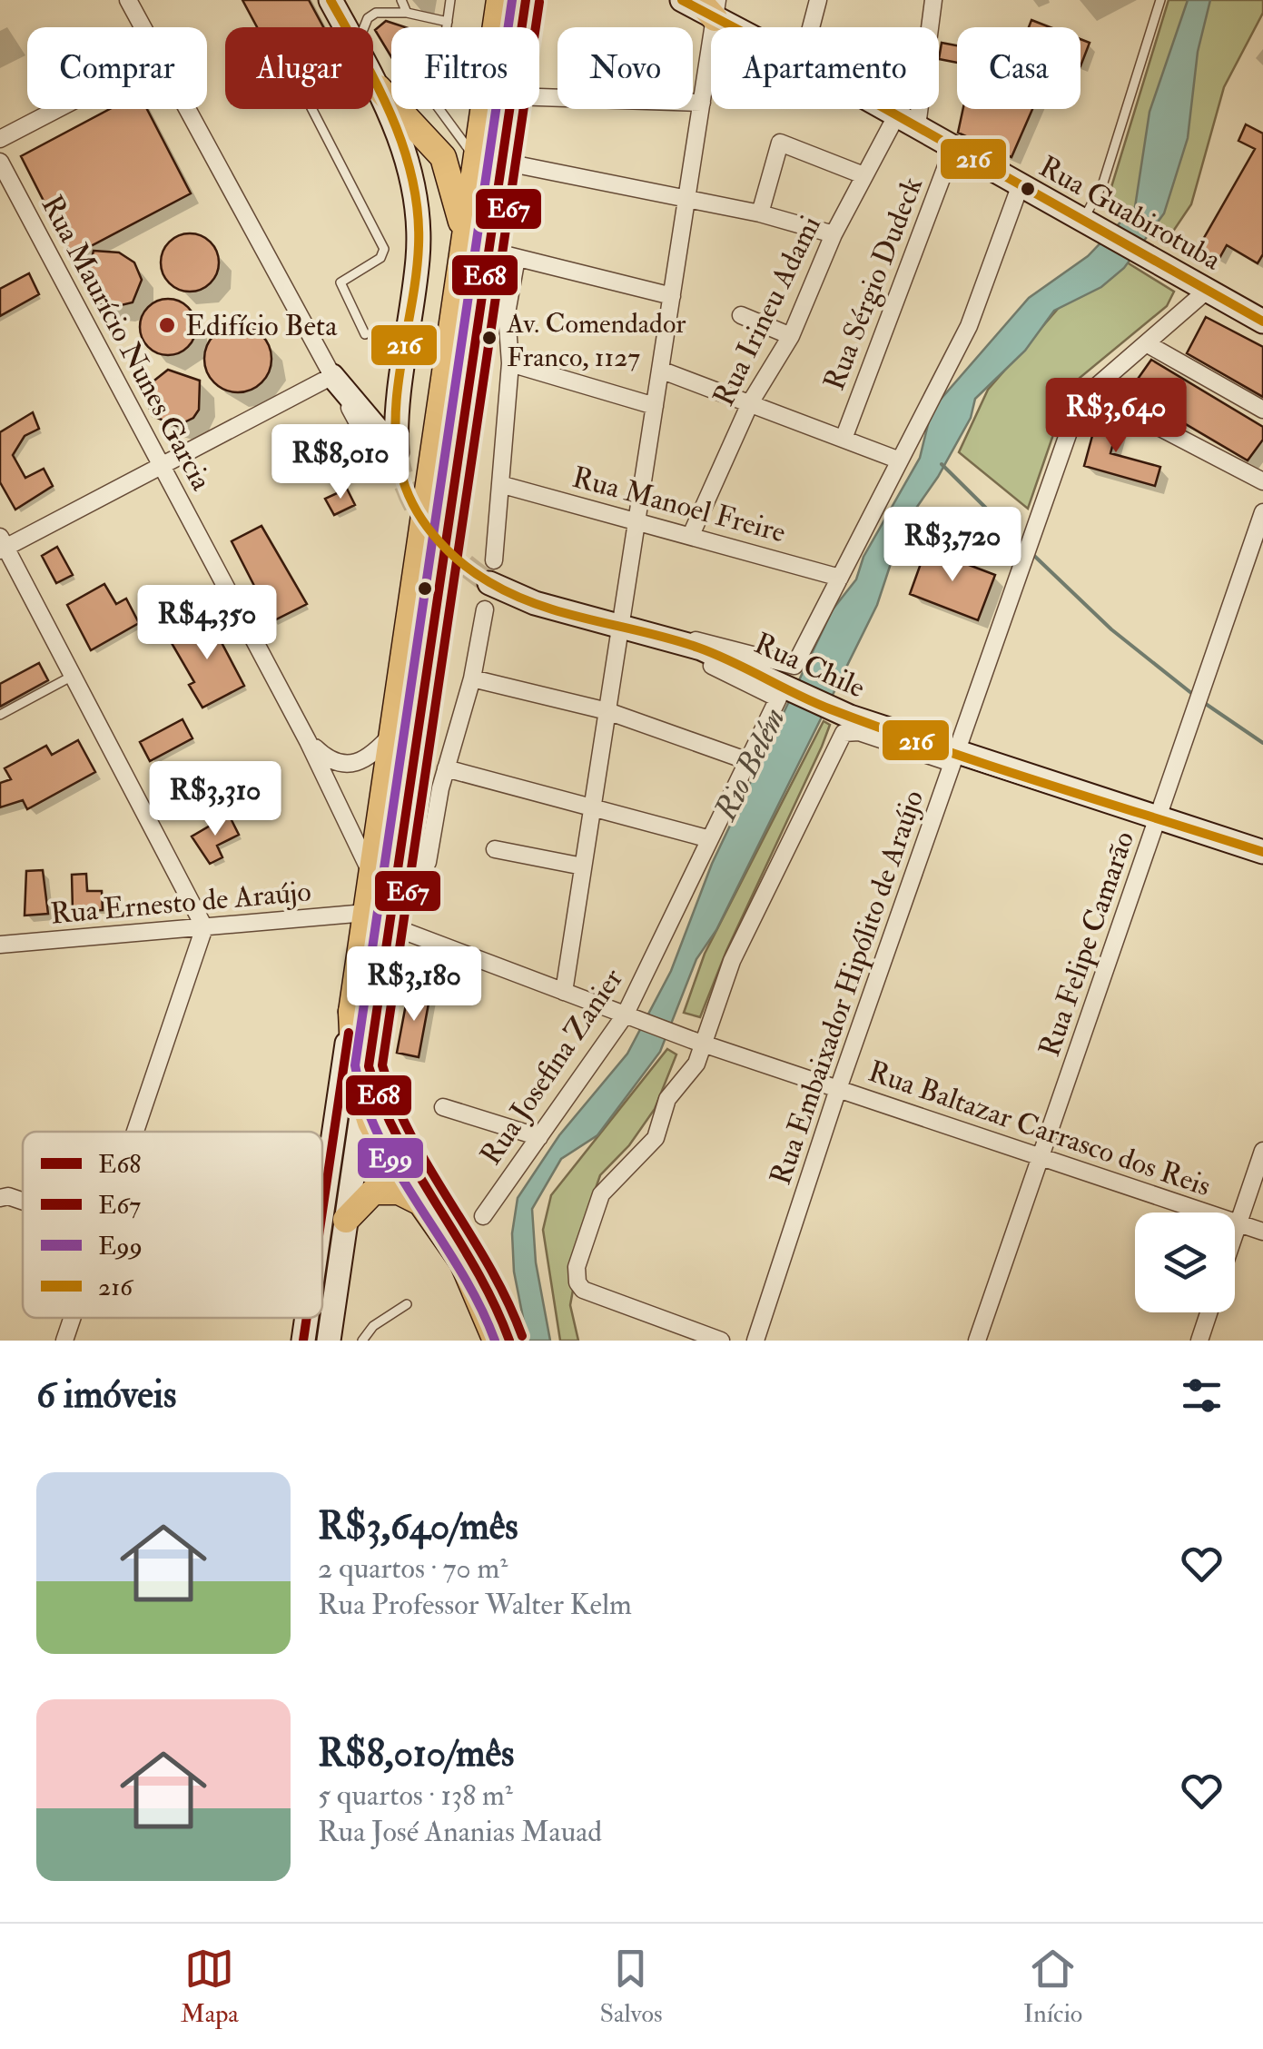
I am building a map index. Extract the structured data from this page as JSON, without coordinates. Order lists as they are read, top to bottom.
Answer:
{
  "streets": {
    "main road": ["Rua Guabirotuba", "Rua Chile"],
    "street": [
      "Rua Sérgio Dudeck",
      "Rua Irineu Adami",
      "Rua Maurício Nunes Garcia",
      "Rua Manoel Freire",
      "Rua Ernesto de Araújo",
      "Rua Felipe Camarão",
      "Rua Embaixador Hipólito de Araújo",
      "Rua Josefina Zanier",
      "Rua Baltazar Carrasco dos Reis"
    ]
  },
  "crossings": [
    ["Rua Guabirotuba", "Rua Sérgio Dudeck"],
    ["Rua Guabirotuba", "Rua Irineu Adami"],
    ["Rua Guabirotuba", "Rua Embaixador Hipólito de Araújo"],
    ["Rua Irineu Adami", "Rua Manoel Freire"],
    ["Rua Chile", "Rua Felipe Camarão"],
    ["Rua Chile", "Rua Embaixador Hipólito de Araújo"],
    ["Rua Chile", "Rua Josefina Zanier"],
    ["Rua Felipe Camarão", "Rua Baltazar Carrasco dos Reis"],
    ["Rua Embaixador Hipólito de Araújo", "Rua Baltazar Carrasco dos Reis"],
    ["Rua Josefina Zanier", "Rua Baltazar Carrasco dos Reis"]
  ],
  "water": ["Rio Belém"],
  "places": ["Edifício Beta", "Av. Comendador Franco, 1127"],
  "lines": [
    "transit line E68",
    "transit line E99",
    "transit line 216",
    "transit line E67"
  ],
  "legend": [
    "E68",
    "E67",
    "E99",
    "216"
  ],
  "page": {
    "chip": [
      "Comprar",
      "Alugar",
      "Filtros",
      "Novo",
      "Apartamento",
      "Casa"
    ],
    "price": [
      "R$3,640",
      "R$8,010",
      "R$3,720",
      "R$4,350",
      "R$3,310",
      "R$3,180"
    ],
    "heading": "6 imóveis",
    "list": [
      {
        "name": "R$3,640/mês",
        "note": "2 quartos · 70 m² · Rua Professor Walter Kelm"
      },
      {
        "name": "R$8,010/mês",
        "note": "5 quartos · 138 m² · Rua José Ananias Mauad"
      }
    ],
    "tabs": ["Mapa", "Salvos", "Início"]
  }
}
